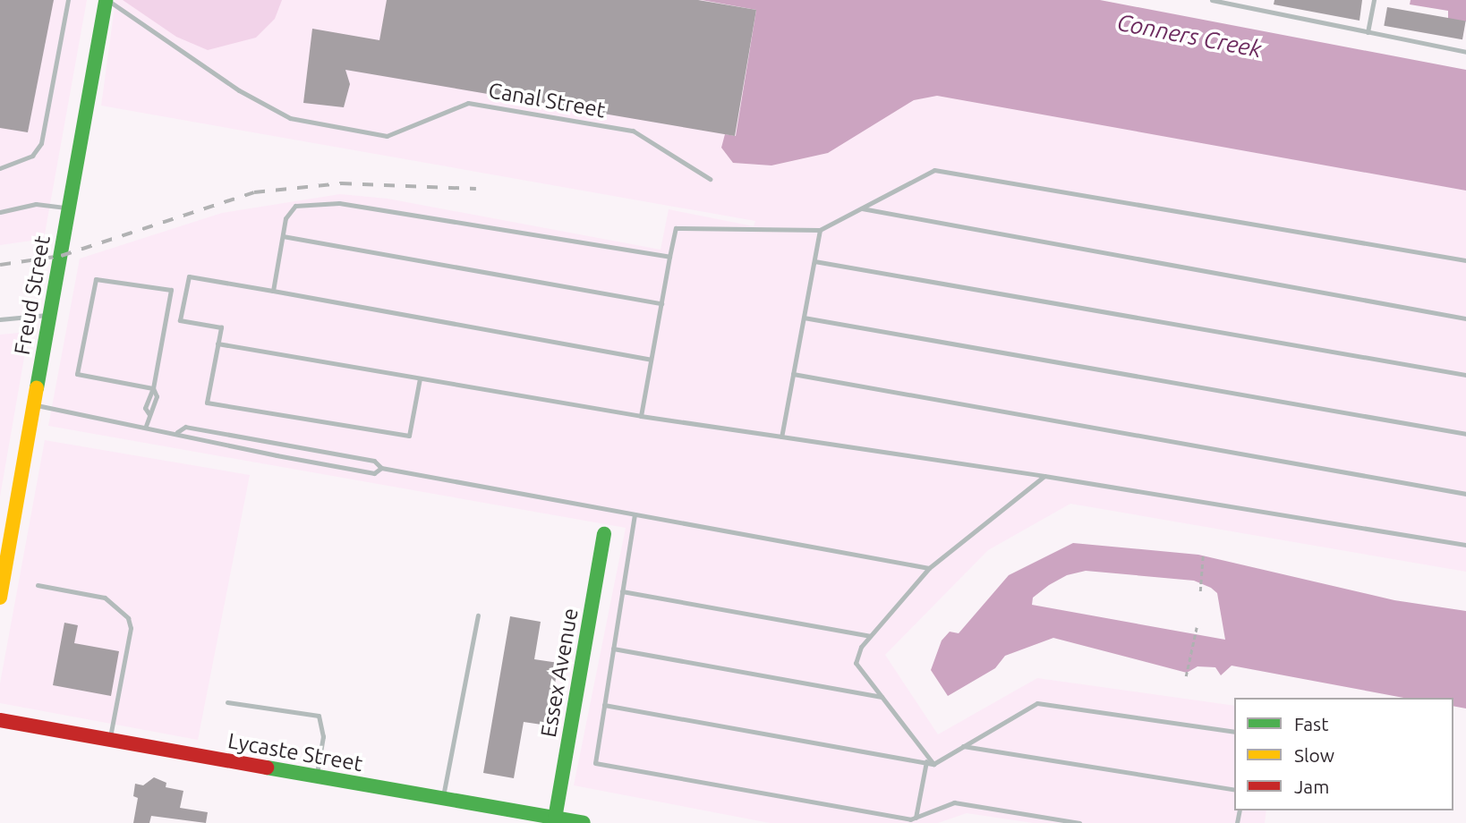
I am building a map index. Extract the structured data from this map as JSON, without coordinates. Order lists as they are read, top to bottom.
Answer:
{
  "streets": {
    "street": ["Freud Street", "Essex Avenue", "Lycaste Street"],
    "lane": ["Canal Street"]
  },
  "crossings": [
    ["Canal Street", "Freud Street"],
    ["Essex Avenue", "Lycaste Street"]
  ],
  "water": ["Conners Creek"],
  "legend": ["Fast", "Slow", "Jam"]
}
